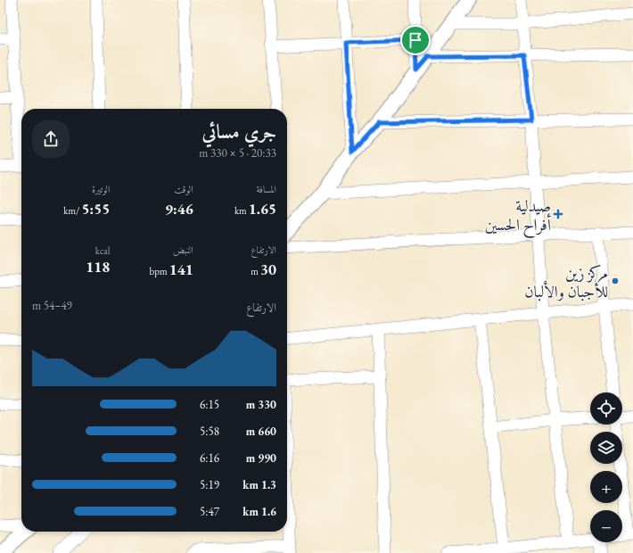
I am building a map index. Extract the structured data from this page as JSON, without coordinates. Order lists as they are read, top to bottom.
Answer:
{
  "places": {
    "health": ["صيدلية أفراح الحسين"],
    "other": ["مركز زين للأجبان والألبان"]
  },
  "page": {
    "heading": ["جري مسائي", "20:33 · 5 × 330 m"],
    "stats": [
      ["المسافة", "1.65 km"],
      ["الوقت", "9:46"],
      ["الوتيرة", "5:55 /km"],
      ["الارتفاع", "30 m"],
      ["النبض", "141 bpm"],
      ["kcal", "118"]
    ],
    "chart": ["الارتفاع", "49–54 m"],
    "list": [
      {
        "name": "330 m",
        "note": "6:15"
      },
      {
        "name": "660 m",
        "note": "5:58"
      },
      {
        "name": "990 m",
        "note": "6:16"
      },
      {
        "name": "1.3 km",
        "note": "5:19"
      },
      {
        "name": "1.6 km",
        "note": "5:47"
      }
    ],
    "map_buttons": ["+", "−"]
  }
}
